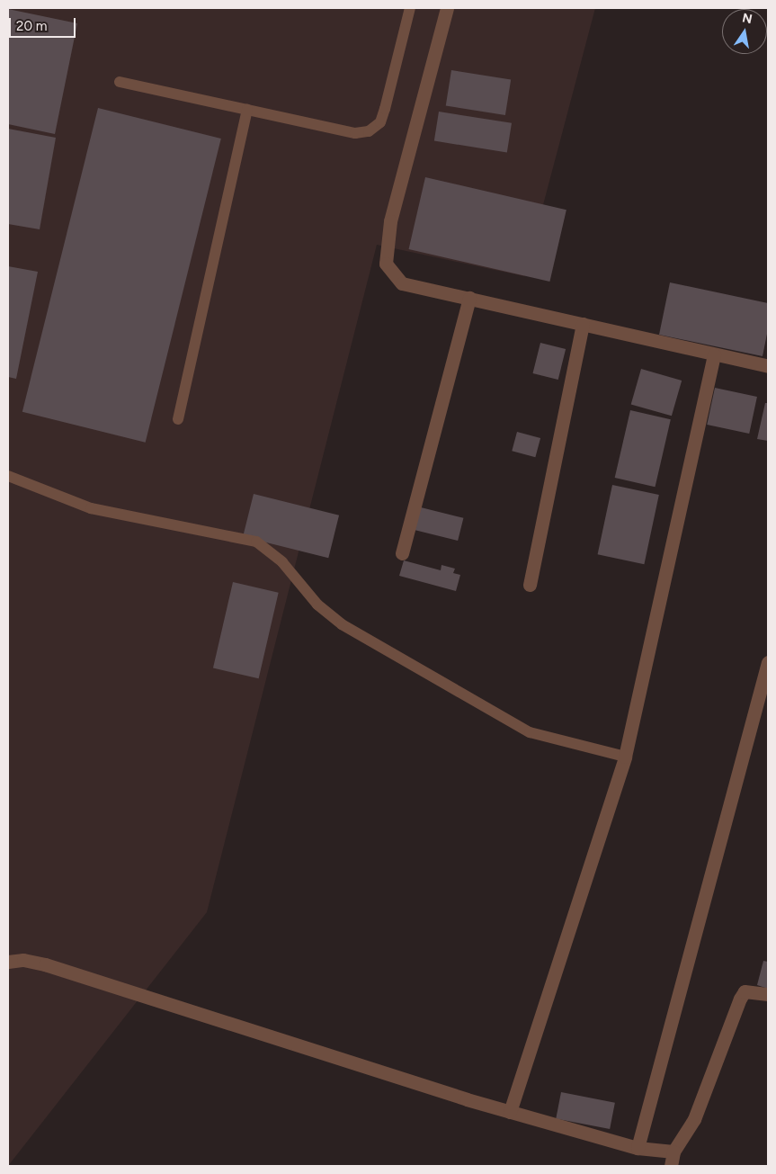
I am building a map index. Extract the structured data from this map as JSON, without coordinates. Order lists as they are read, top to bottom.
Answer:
{
  "scale_bar": "20 m",
  "north": "top"
}
